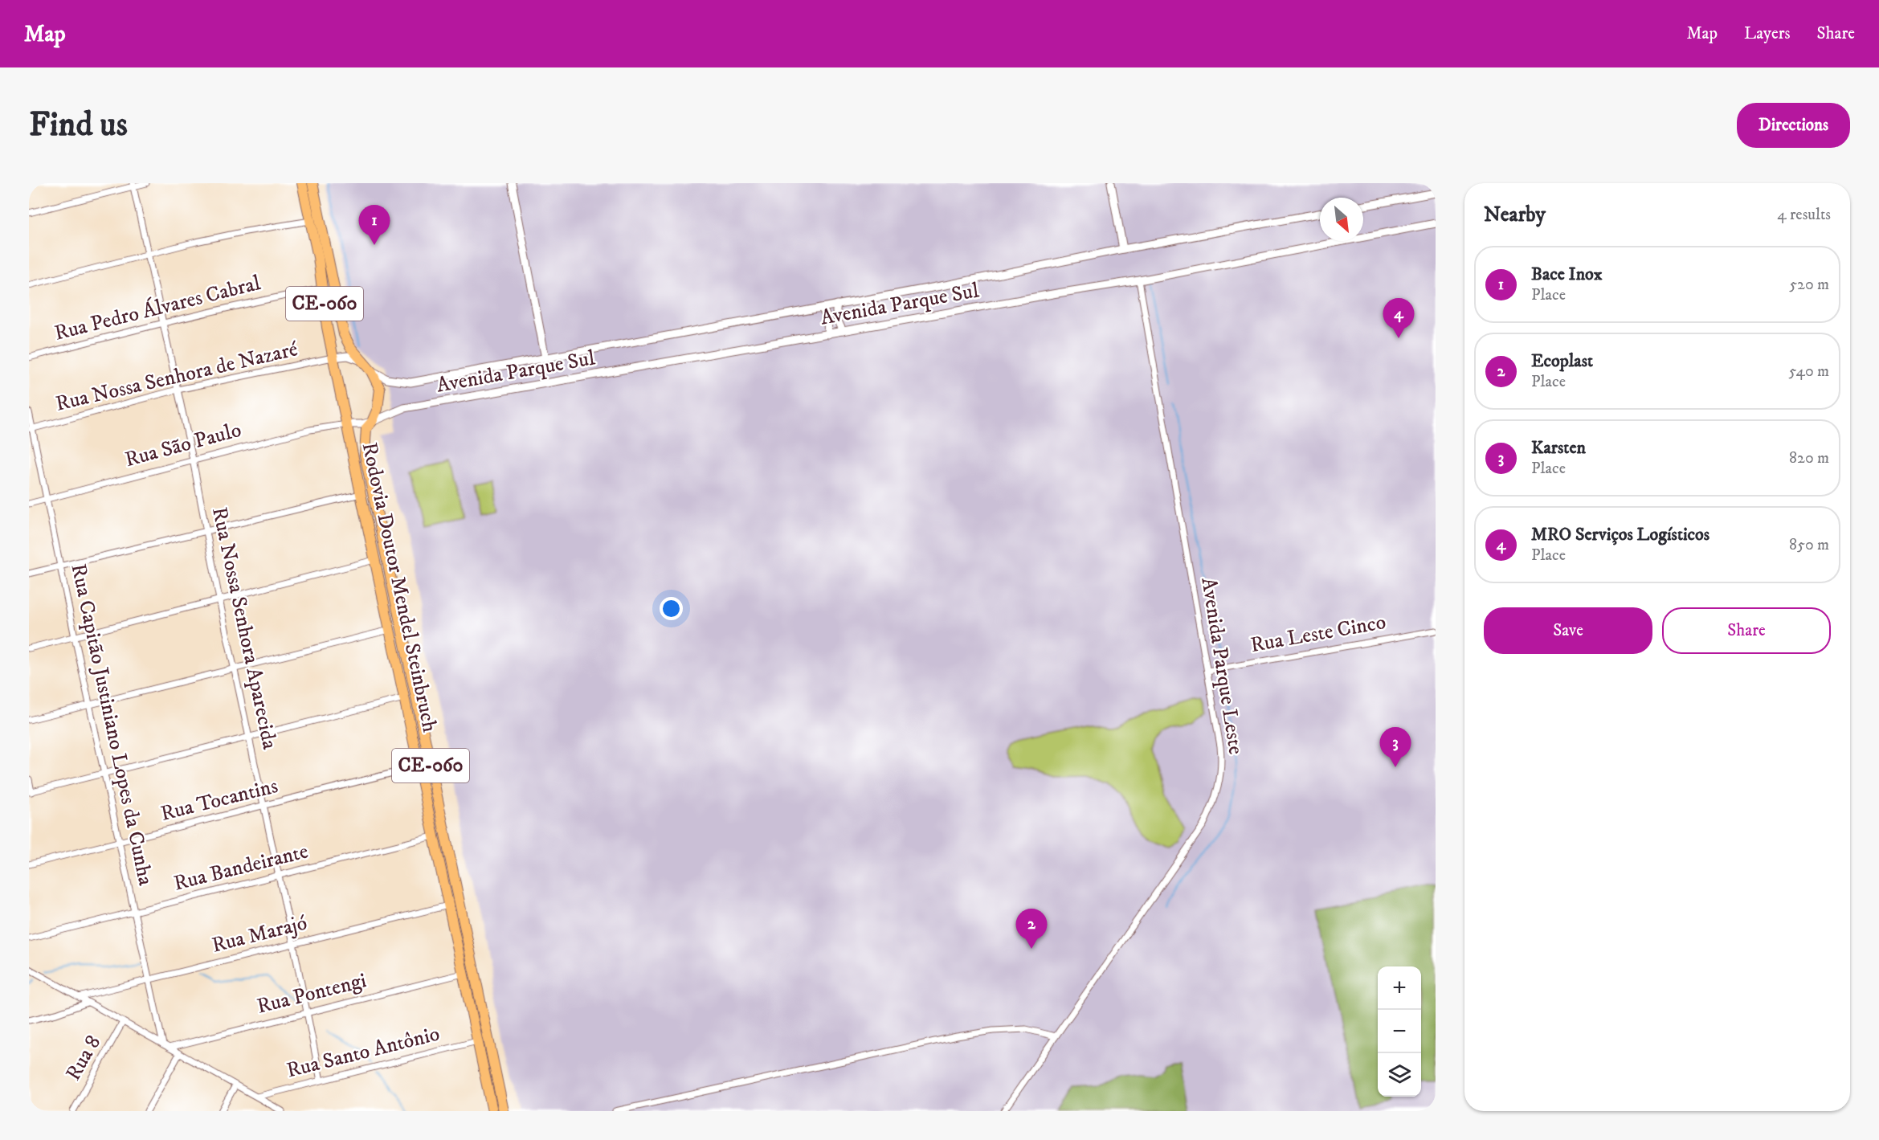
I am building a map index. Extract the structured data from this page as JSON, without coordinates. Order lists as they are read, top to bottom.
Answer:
{
  "streets": {
    "highway": ["CE-060", "Rodovia Doutor Mendel Steinbruch"],
    "street": [
      "Avenida Parque Sul",
      "Rua Pedro Álvares Cabral",
      "Rua Nossa Senhora de Nazaré",
      "Rua São Paulo",
      "Rua Nossa Senhora Aparecida",
      "Rua Leste Cinco",
      "Avenida Parque Leste",
      "Rua Capitão Justiniano Lopes da Cunha",
      "Rua Tocantins",
      "Rua Bandeirante",
      "Rua Marajó",
      "Rua Pontengi",
      "Rua Santo Antônio",
      "Rua 8"
    ]
  },
  "crossings": [
    ["Avenida Parque Sul", "Rua Nossa Senhora de Nazaré"],
    ["Avenida Parque Sul", "Rua São Paulo"],
    ["Avenida Parque Sul", "Rodovia Doutor Mendel Steinbruch"],
    ["Avenida Parque Sul", "Avenida Parque Leste"],
    ["Rua Pedro Álvares Cabral", "Rodovia Doutor Mendel Steinbruch"],
    ["Rua Pedro Álvares Cabral", "Rua Nossa Senhora Aparecida"],
    ["Rua Nossa Senhora de Nazaré", "Rodovia Doutor Mendel Steinbruch"],
    ["Rua Nossa Senhora de Nazaré", "Rua Nossa Senhora Aparecida"],
    ["Rua Nossa Senhora de Nazaré", "Rua Capitão Justiniano Lopes da Cunha"],
    ["Rua São Paulo", "Rodovia Doutor Mendel Steinbruch"],
    ["Rua São Paulo", "Rua Nossa Senhora Aparecida"],
    ["Rua São Paulo", "Rua Capitão Justiniano Lopes da Cunha"],
    ["Rodovia Doutor Mendel Steinbruch", "Rua Tocantins"],
    ["Rodovia Doutor Mendel Steinbruch", "Rua Bandeirante"],
    ["Rodovia Doutor Mendel Steinbruch", "Rua Marajó"],
    ["Rodovia Doutor Mendel Steinbruch", "Rua Pontengi"],
    ["Rodovia Doutor Mendel Steinbruch", "Rua Santo Antônio"],
    ["Rua Nossa Senhora Aparecida", "Rua Tocantins"],
    ["Rua Nossa Senhora Aparecida", "Rua Bandeirante"],
    ["Rua Nossa Senhora Aparecida", "Rua Marajó"],
    ["Rua Nossa Senhora Aparecida", "Rua Pontengi"],
    ["Rua Nossa Senhora Aparecida", "Rua Santo Antônio"],
    ["Rua Leste Cinco", "Avenida Parque Leste"],
    ["Rua Capitão Justiniano Lopes da Cunha", "Rua Tocantins"],
    ["Rua Capitão Justiniano Lopes da Cunha", "Rua Bandeirante"],
    ["Rua Capitão Justiniano Lopes da Cunha", "Rua Marajó"],
    ["Rua Capitão Justiniano Lopes da Cunha", "Rua Pontengi"]
  ],
  "north": "bottom right",
  "page": {
    "header": "Map",
    "nav": ["Map", "Layers", "Share"],
    "buttons": [
      "Directions",
      ["Save", "Share"]
    ],
    "title": "Find us",
    "heading": ["Nearby", "4 results"],
    "pins": [
      "1",
      "4",
      "3",
      "2"
    ],
    "list": [
      {
        "mark": "1",
        "name": "Bace Inox",
        "note": "Place",
        "value": "520 m"
      },
      {
        "mark": "2",
        "name": "Ecoplast",
        "note": "Place",
        "value": "540 m"
      },
      {
        "mark": "3",
        "name": "Karsten",
        "note": "Place",
        "value": "820 m"
      },
      {
        "mark": "4",
        "name": "MRO Serviços Logísticos",
        "note": "Place",
        "value": "850 m"
      }
    ],
    "map_buttons": ["+", "−"]
  }
}
